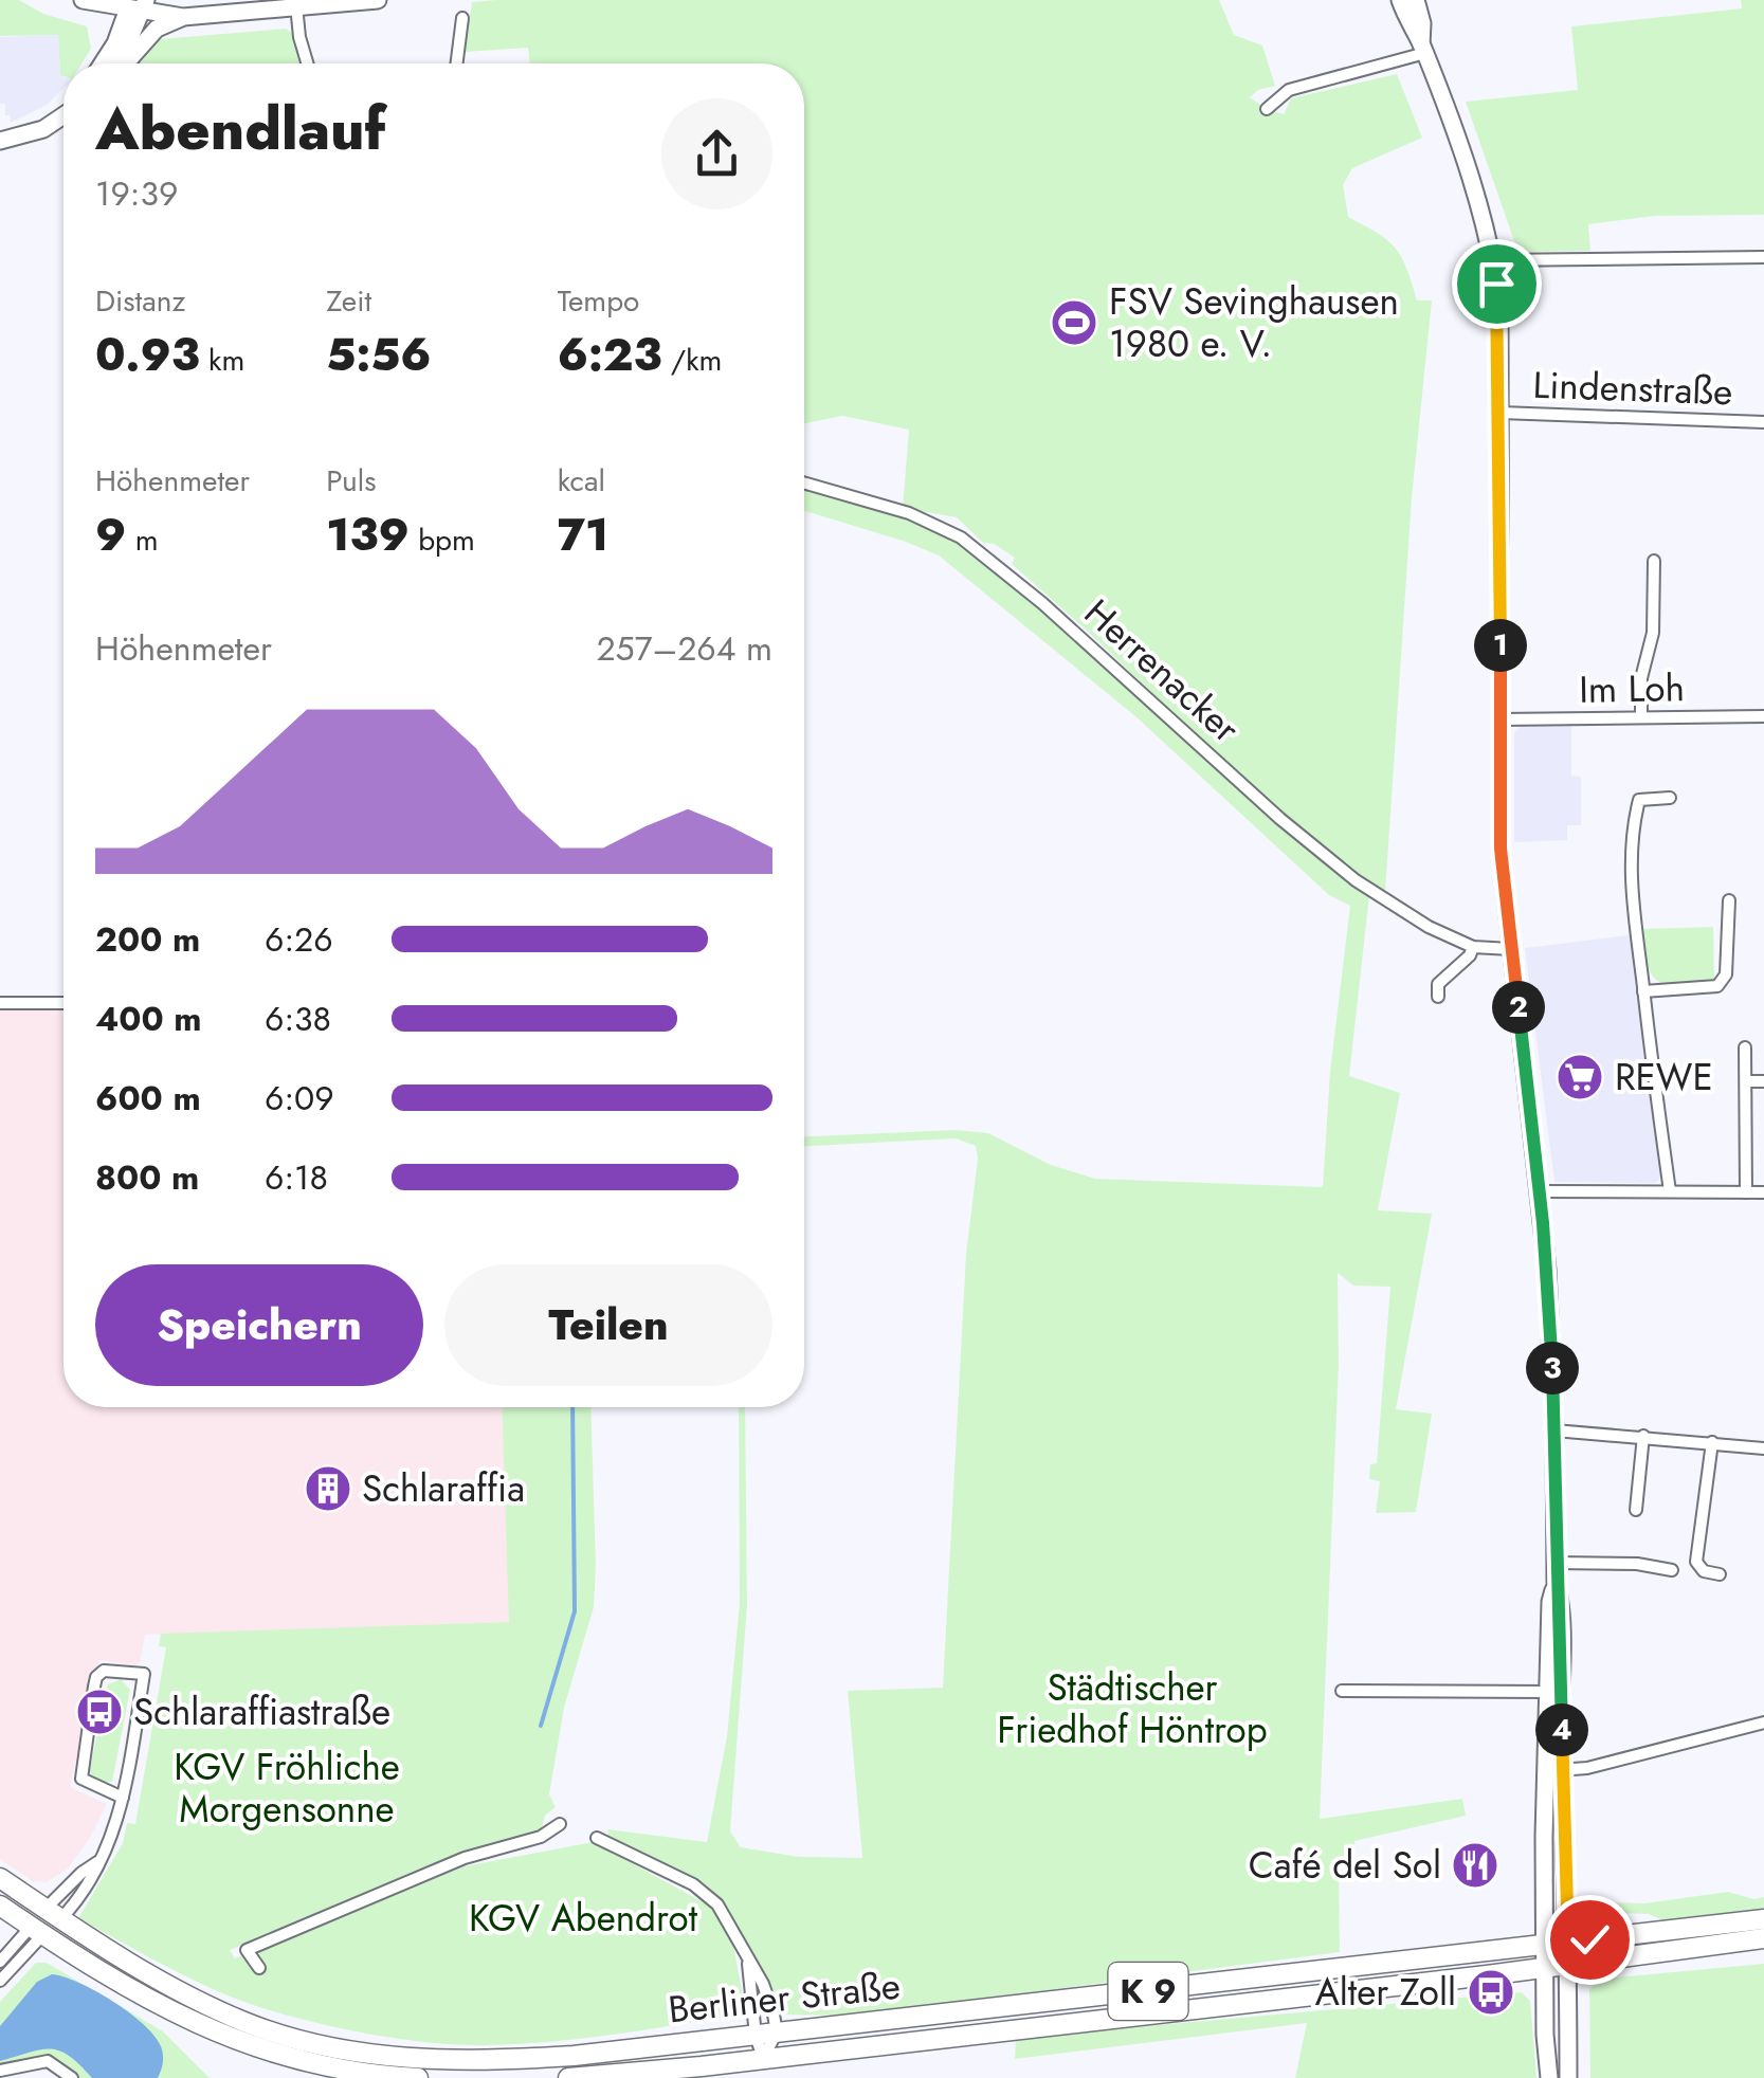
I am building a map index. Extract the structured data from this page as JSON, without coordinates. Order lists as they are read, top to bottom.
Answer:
{
  "streets": {
    "main road": ["K 9", "Berliner Straße"],
    "street": ["Lindenstraße", "Herrenacker", "Im Loh"]
  },
  "parks": ["Städtischer Friedhof Höntrop", "KGV Fröhliche Morgensonne", "KGV Abendrot"],
  "places": {
    "sports": ["FSV Sevinghausen 1980 e. V."],
    "supermarket": ["REWE"],
    "building": ["Schlaraffia"],
    "bus stop": ["Schlaraffiastraße", "Alter Zoll"],
    "restaurant": ["Café del Sol"]
  },
  "page": {
    "heading": ["Abendlauf", "19:39"],
    "stats": [
      ["Distanz", "0.93 km"],
      ["Zeit", "5:56"],
      ["Tempo", "6:23 /km"],
      ["Höhenmeter", "9 m"],
      ["Puls", "139 bpm"],
      ["kcal", "71"]
    ],
    "chart": ["Höhenmeter", "257–264 m"],
    "pins": [
      "1",
      "2",
      "3",
      "4"
    ],
    "list": [
      {
        "name": "200 m",
        "note": "6:26"
      },
      {
        "name": "400 m",
        "note": "6:38"
      },
      {
        "name": "600 m",
        "note": "6:09"
      },
      {
        "name": "800 m",
        "note": "6:18"
      }
    ],
    "buttons": ["Speichern", "Teilen"]
  }
}
